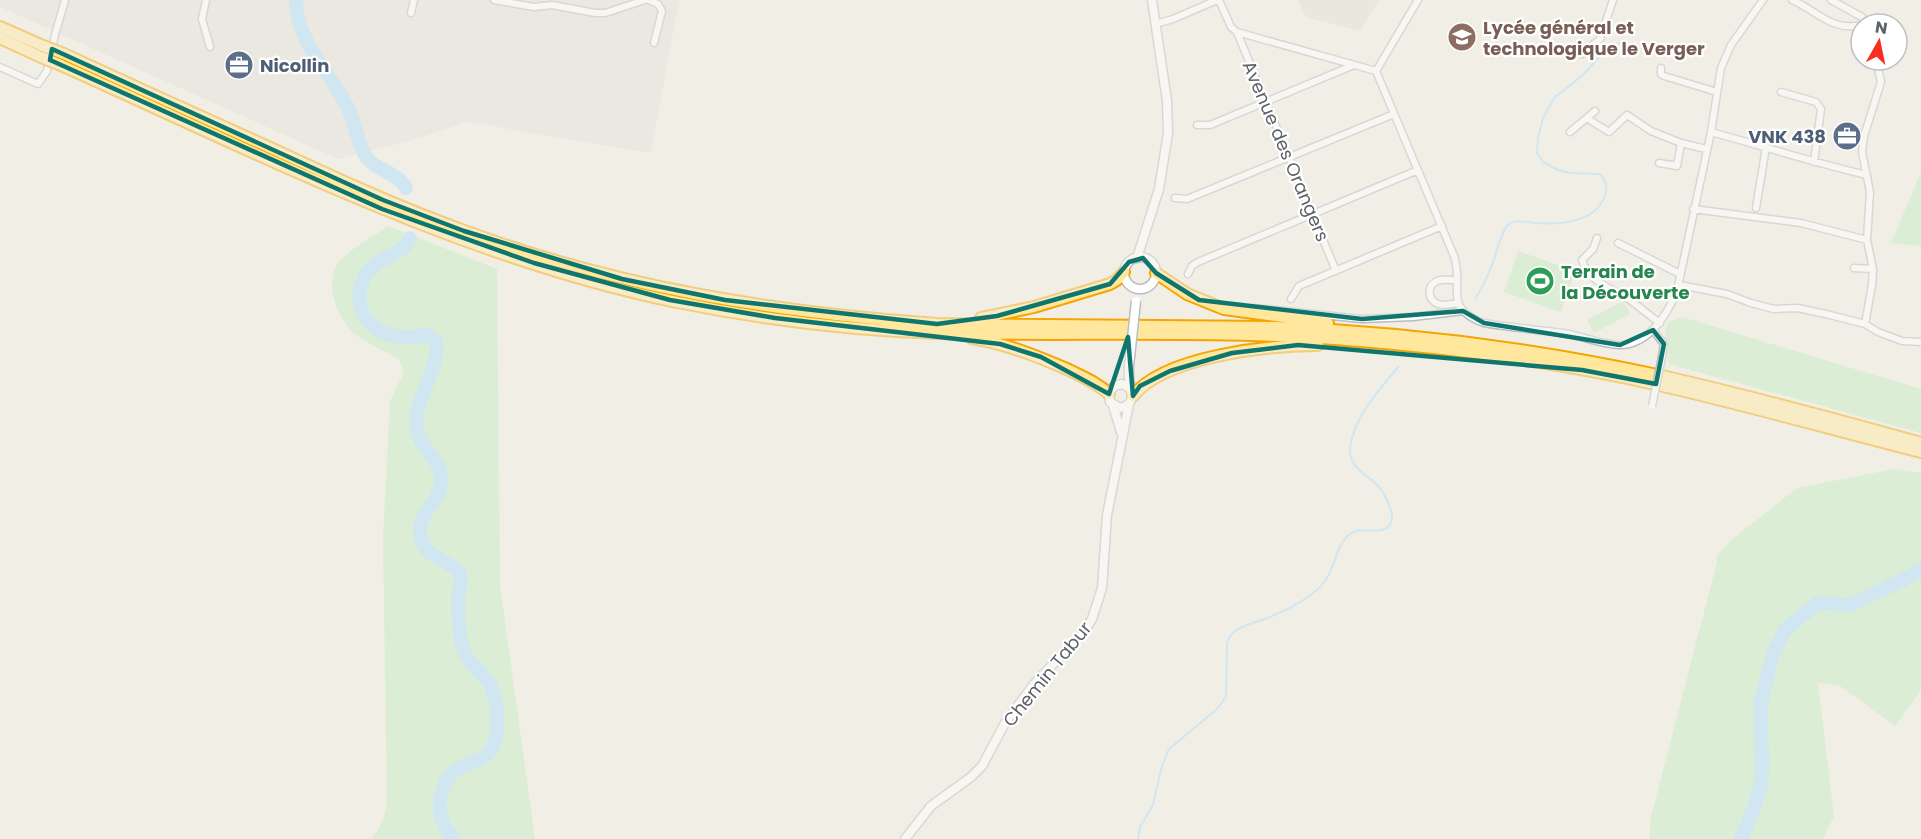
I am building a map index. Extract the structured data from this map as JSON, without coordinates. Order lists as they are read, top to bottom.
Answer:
{
  "streets": {
    "main road": ["Chemin Tabur"],
    "street": ["Avenue des Orangers"]
  },
  "places": {
    "school or university": ["Lycée général et technologique le Verger"],
    "office": ["Nicollin", "VNK 438"],
    "sports": ["Terrain de la Découverte"]
  },
  "north": "top"
}
